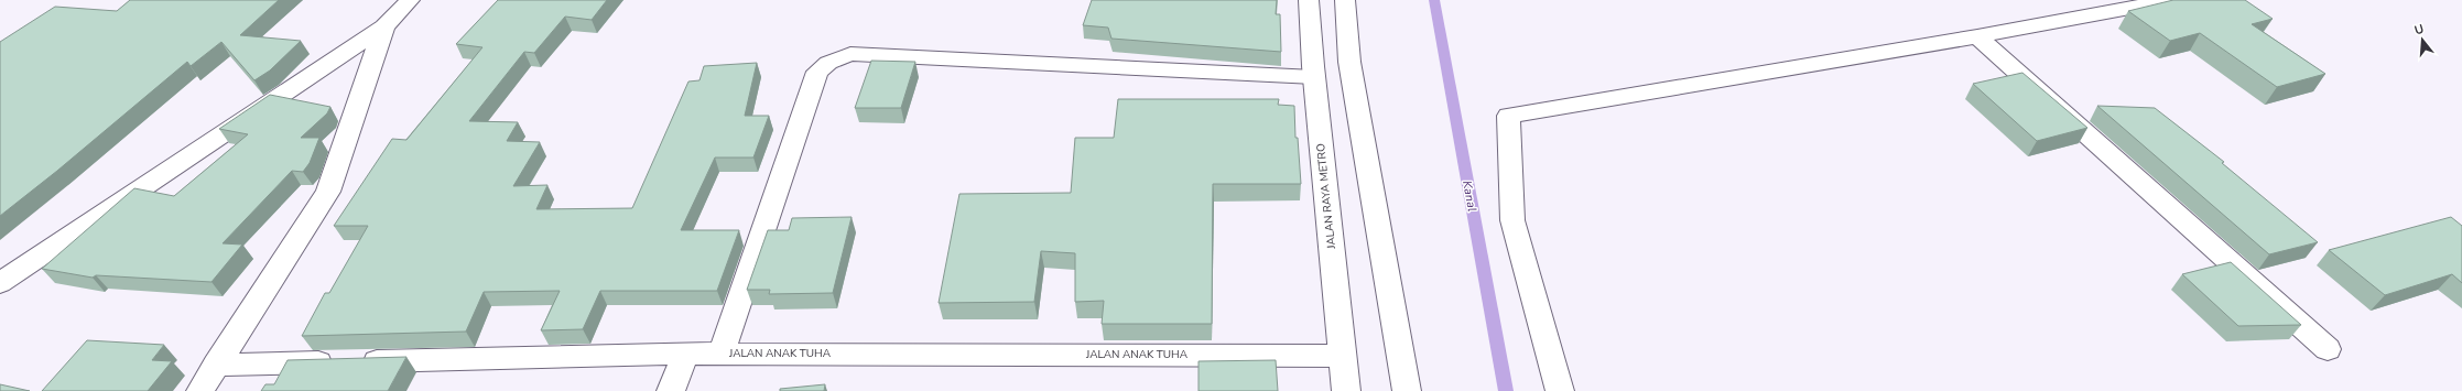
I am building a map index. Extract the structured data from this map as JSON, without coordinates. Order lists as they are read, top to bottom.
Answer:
{
  "streets": {
    "main road": ["JALAN RAYA METRO", "JALAN ANAK TUHA"]
  },
  "crossings": [
    ["JALAN RAYA METRO", "JALAN ANAK TUHA"]
  ],
  "water": ["Kanal"],
  "north": "top"
}
